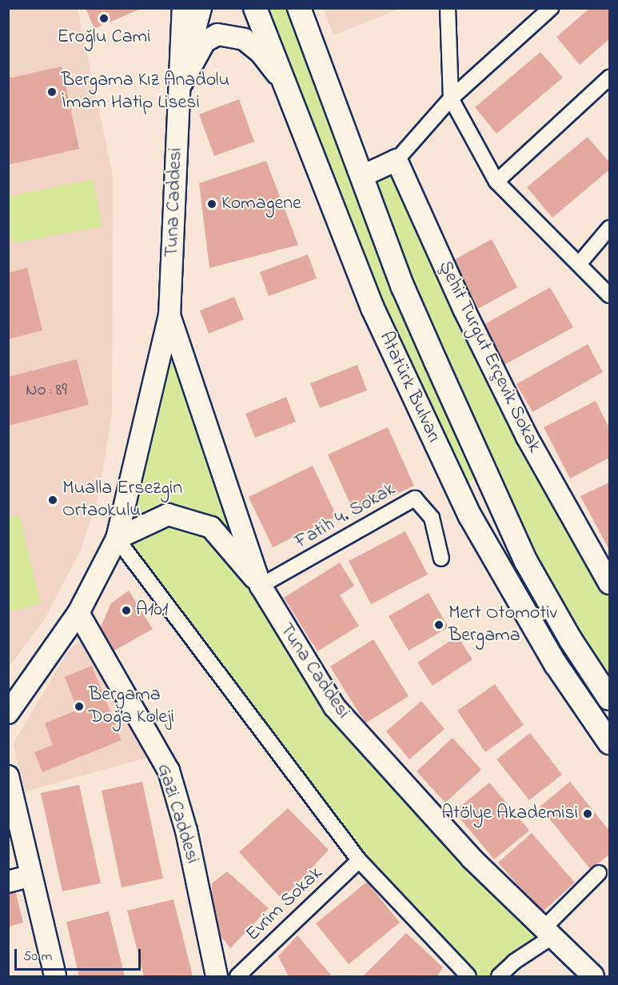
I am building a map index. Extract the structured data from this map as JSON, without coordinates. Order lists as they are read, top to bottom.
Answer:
{
  "streets": {
    "main road": [
      "Tuna Caddesi",
      "Şehit Turgut Erçevik Sokak",
      "Atatürk Bulvarı",
      "Gazi Caddesi"
    ],
    "street": ["Fatih 4. Sokak", "Evrim Sokak"]
  },
  "crossings": [
    ["Tuna Caddesi", "Fatih 4. Sokak"],
    ["Tuna Caddesi", "Gazi Caddesi"]
  ],
  "places": [
    "Eroğlu Cami",
    "Bergama Kız Anadolu İmam Hatip Lisesi",
    "Komagene",
    "Mualla Ersezgin Ortaokulu",
    "A101",
    "Mert Otomotiv Bergama",
    "Bergama Doğa Koleji",
    "Atölye Akademisi"
  ],
  "house_numbers": ["No : 89"],
  "scale_bar": "50 m"
}
